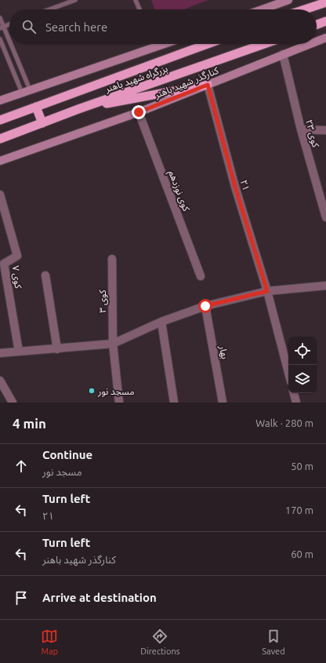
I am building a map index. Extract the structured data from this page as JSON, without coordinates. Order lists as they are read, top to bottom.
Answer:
{
  "streets": {
    "highway": ["بزرگراه شهید باهنر"],
    "main road": ["کنارگذر شهید باهنر"],
    "street": [
      "کوی ۲۳",
      "۲۱",
      "کوی نوزدهم",
      "کوی ۷",
      "کوی ۳",
      "بهار"
    ]
  },
  "crossings": [
    ["کنارگذر شهید باهنر", "کوی ۲۳"],
    ["کنارگذر شهید باهنر", "۲۱"],
    ["کنارگذر شهید باهنر", "کوی نوزدهم"]
  ],
  "places": ["مسجد نور"],
  "page": {
    "search": "Search here",
    "heading": ["4 min", "Walk · 280 m"],
    "list": [
      ["Continue", "مسجد نور", "50 m"],
      ["Turn left", "۲۱", "170 m"],
      ["Turn left", "کنارگذر شهید باهنر", "60 m"],
      "Arrive at destination"
    ],
    "nav": ["Map", "Directions", "Saved"]
  }
}
